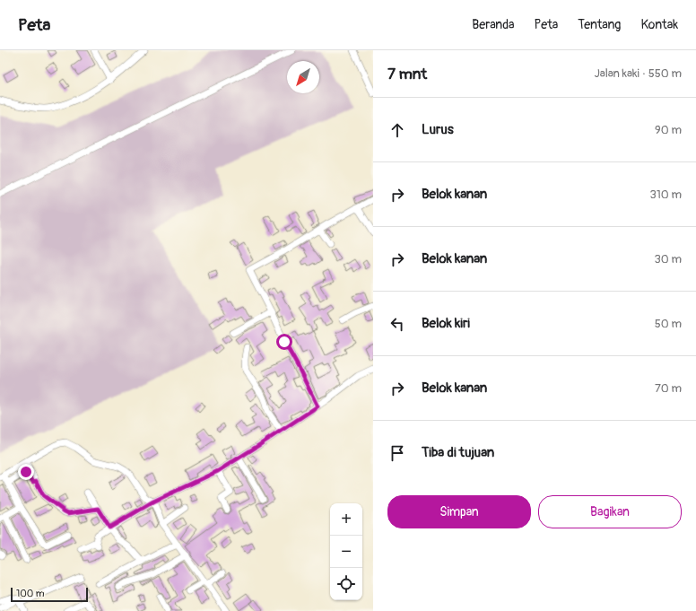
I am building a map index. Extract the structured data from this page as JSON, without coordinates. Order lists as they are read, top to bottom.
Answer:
{
  "scale_bar": "100 m",
  "north": "bottom left",
  "page": {
    "header": "Peta",
    "nav": [
      "Beranda",
      "Peta",
      "Tentang",
      "Kontak"
    ],
    "heading": ["7 mnt", "Jalan kaki · 550 m"],
    "list": [
      ["Lurus", "90 m"],
      ["Belok kanan", "310 m"],
      ["Belok kanan", "30 m"],
      ["Belok kiri", "50 m"],
      ["Belok kanan", "70 m"],
      "Tiba di tujuan"
    ],
    "buttons": ["Simpan", "Bagikan"],
    "map_buttons": ["+", "−"],
    "scale": "100 m"
  }
}
